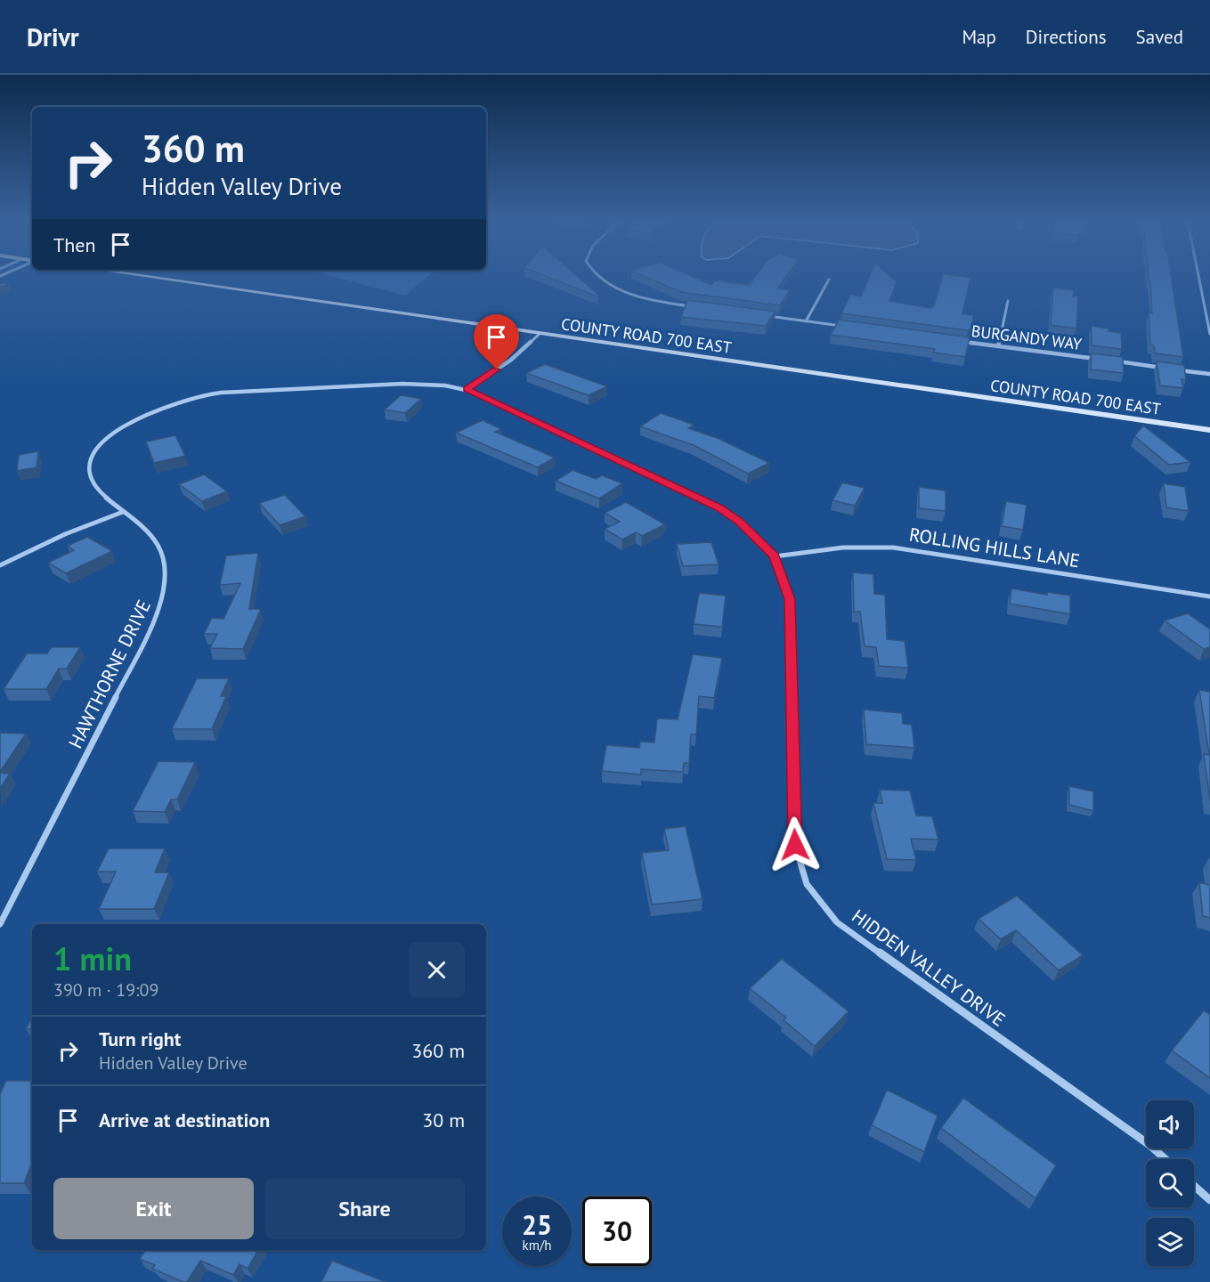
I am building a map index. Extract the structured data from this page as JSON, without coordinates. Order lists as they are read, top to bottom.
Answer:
{
  "streets": {
    "main road": ["COUNTY ROAD 700 EAST"],
    "street": [
      "BURGANDY WAY",
      "ROLLING HILLS LANE",
      "HAWTHORNE DRIVE",
      "HIDDEN VALLEY DRIVE"
    ]
  },
  "crossings": [
    ["ROLLING HILLS LANE", "HIDDEN VALLEY DRIVE"],
    ["HAWTHORNE DRIVE", "HIDDEN VALLEY DRIVE"]
  ],
  "page": {
    "header": "Drivr",
    "nav": ["Map", "Directions", "Saved"],
    "turn": ["360 m", "Hidden Valley Drive"],
    "then": "Then",
    "heading": ["1 min", "390 m · 19:09"],
    "list": [
      {
        "name": "Turn right",
        "note": "Hidden Valley Drive",
        "value": "360 m"
      },
      {
        "name": "Arrive at destination",
        "value": "30 m"
      }
    ],
    "buttons": ["Exit", "Share"],
    "speed": "25 km/h",
    "limit": "30"
  }
}
